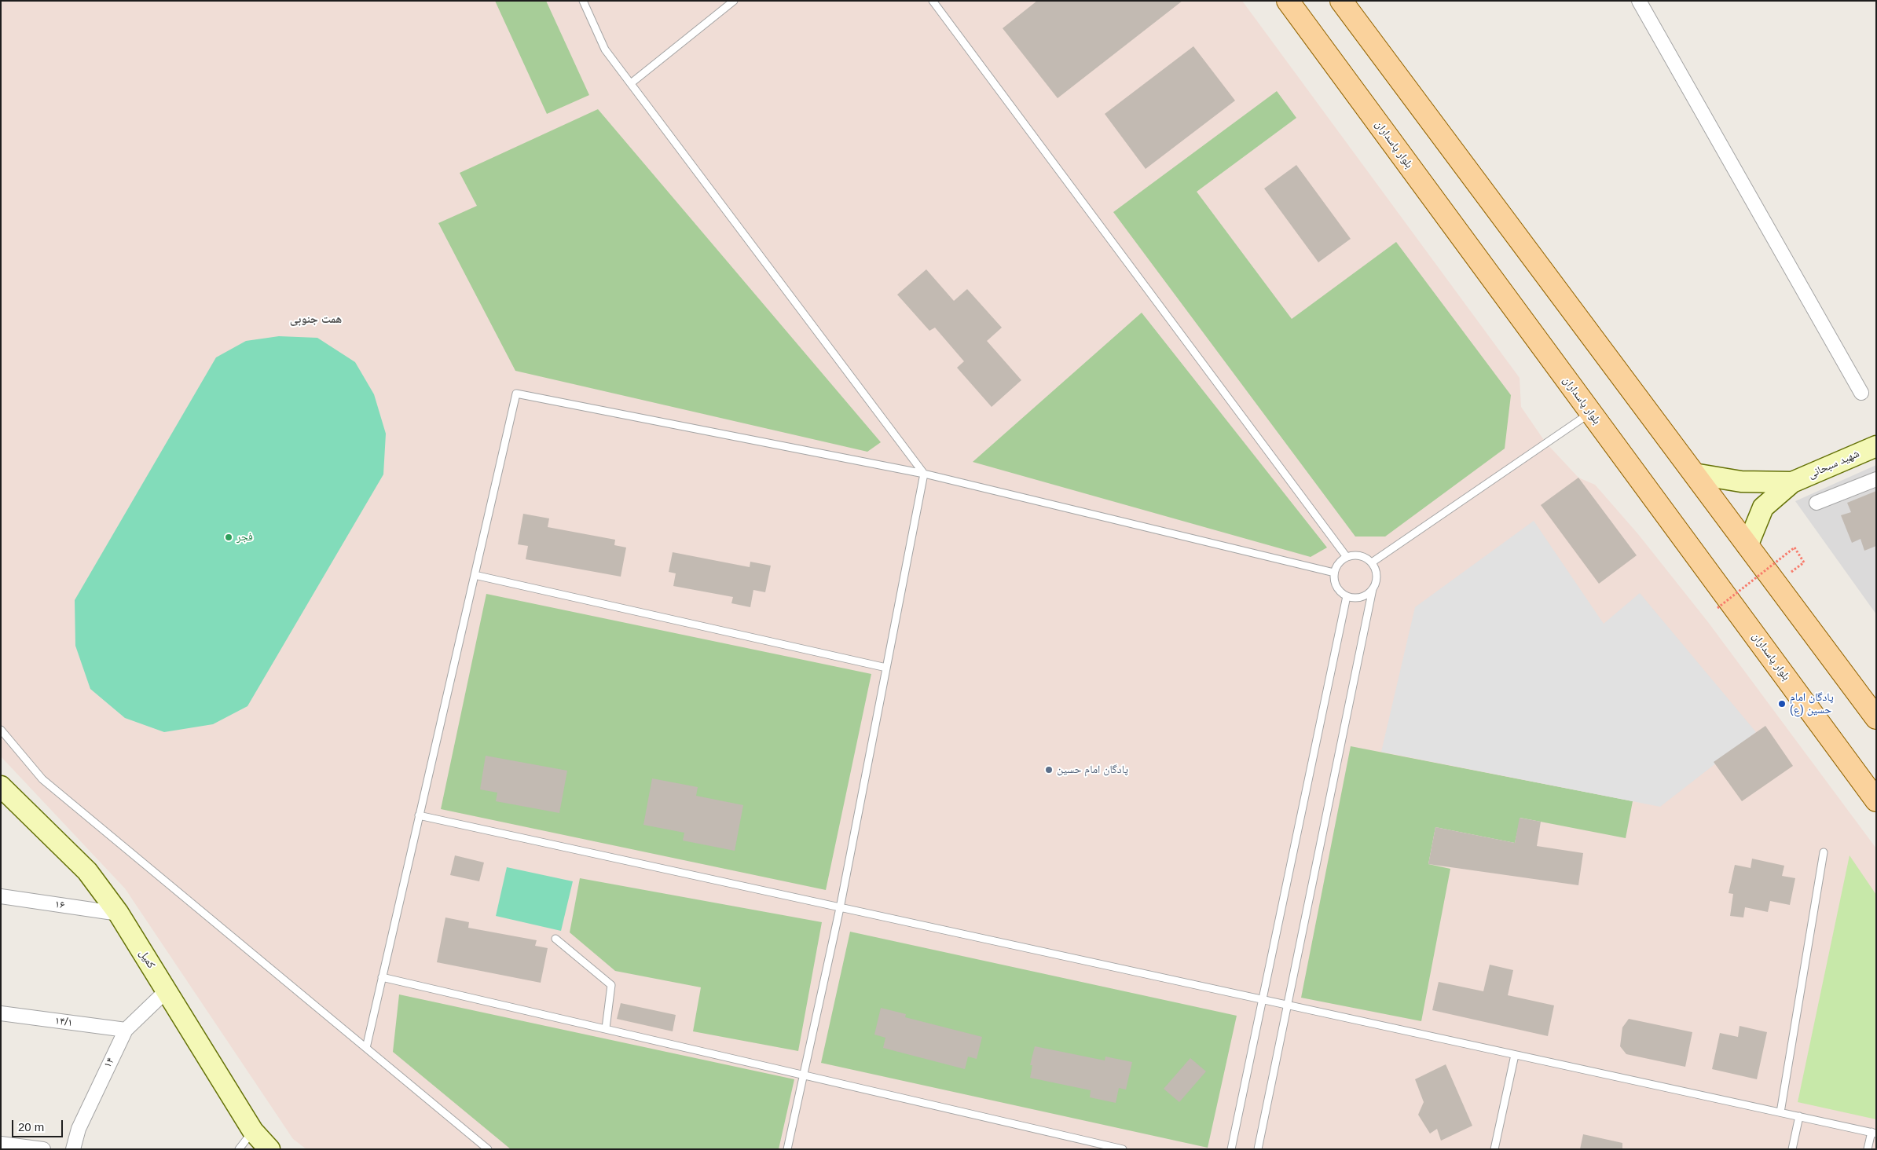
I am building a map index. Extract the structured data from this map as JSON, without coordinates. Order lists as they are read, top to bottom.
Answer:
{
  "streets": {
    "main road": ["بلوار پاسداران"],
    "street": [
      "شهید سبحانی",
      "۱۶",
      "کمیل",
      "۱۴/۱",
      "۱۴"
    ]
  },
  "crossings": [
    ["۱۶", "کمیل"],
    ["کمیل", "۱۴"],
    ["۱۴/۱", "۱۴"]
  ],
  "districts": ["همت جنوبی"],
  "places": ["فجر", "پادگان امام حسین (ع)", "پادگان امام حسین"],
  "scale_bar": "20 m"
}
